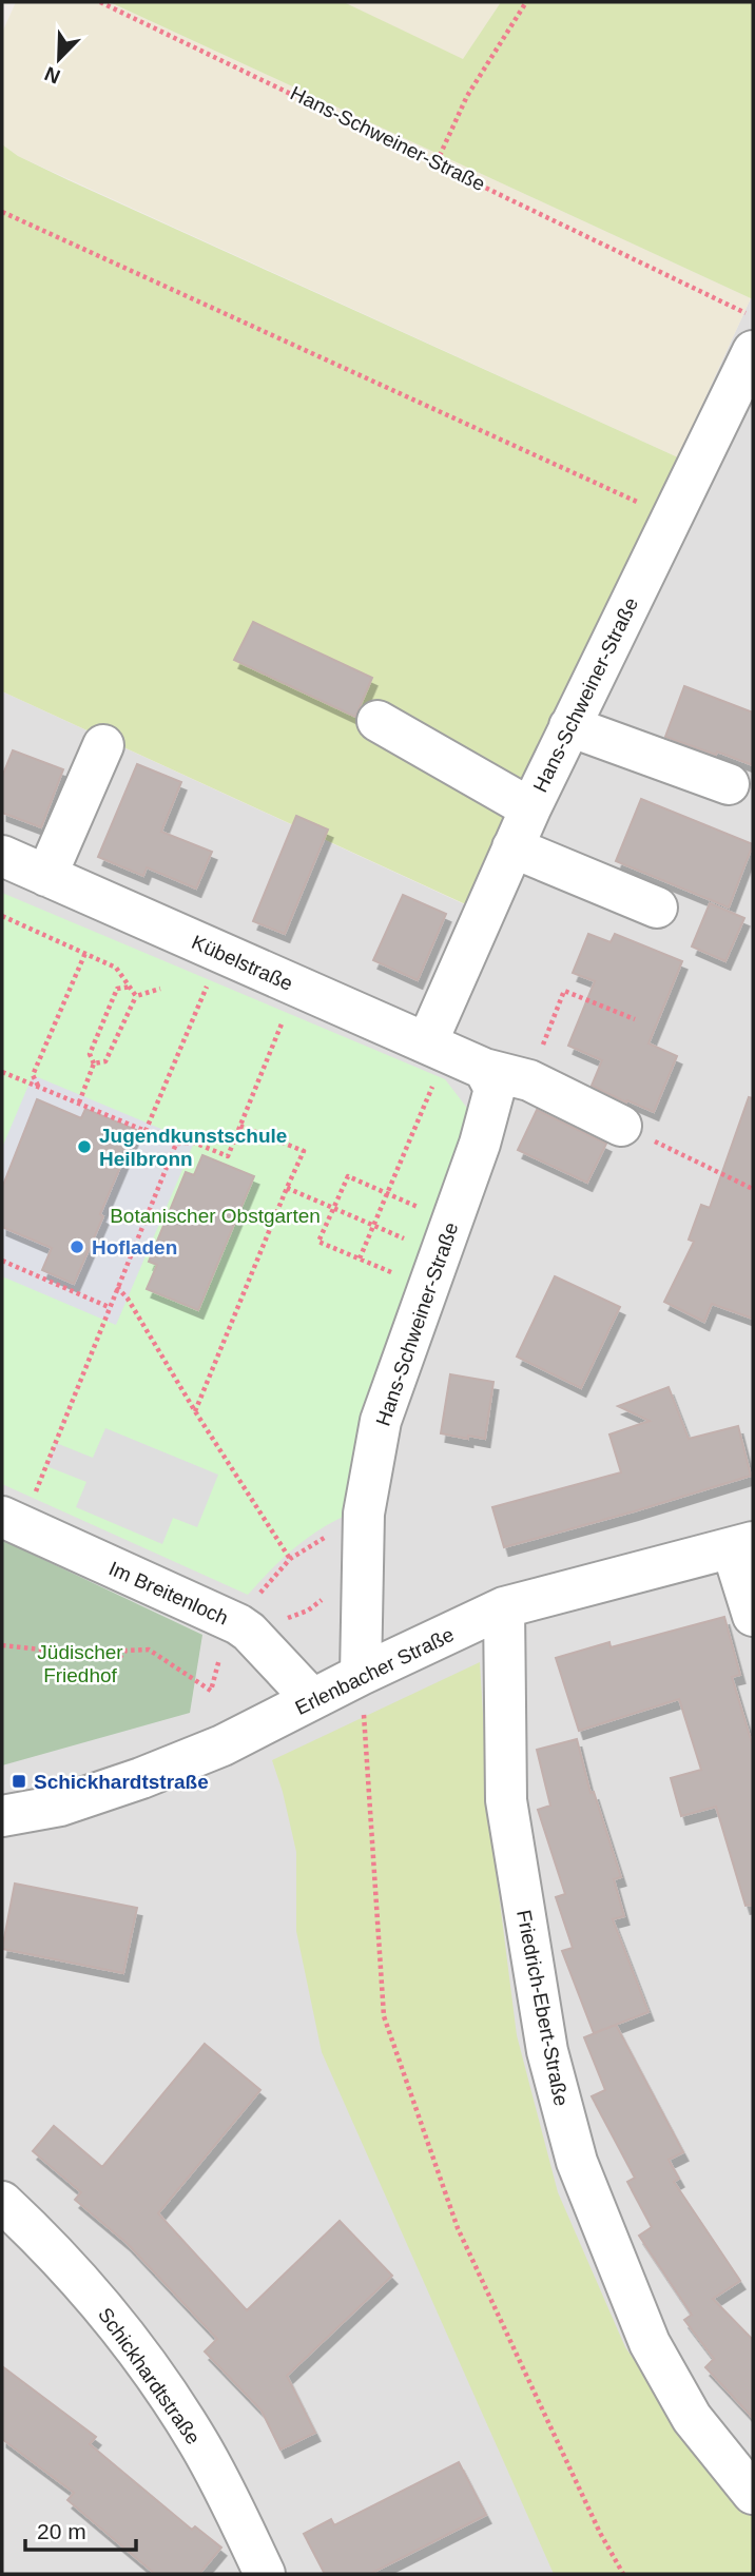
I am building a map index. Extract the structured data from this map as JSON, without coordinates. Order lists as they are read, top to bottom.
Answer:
{
  "streets": {
    "street": [
      "Hans-Schweiner-Straße",
      "Kübelstraße",
      "Im Breitenloch",
      "Erlenbacher Straße",
      "Friedrich-Ebert-Straße",
      "Schickhardtstraße"
    ]
  },
  "crossings": [
    ["Hans-Schweiner-Straße", "Kübelstraße"],
    ["Hans-Schweiner-Straße", "Erlenbacher Straße"],
    ["Im Breitenloch", "Erlenbacher Straße"],
    ["Erlenbacher Straße", "Friedrich-Ebert-Straße"]
  ],
  "parks": ["Botanischer Obstgarten", "Jüdischer Friedhof"],
  "places": {
    "other": ["Jugendkunstschule Heilbronn", "Hofladen"],
    "transit": ["Schickhardtstraße"]
  },
  "scale_bar": "20 m",
  "north": "bottom left"
}
